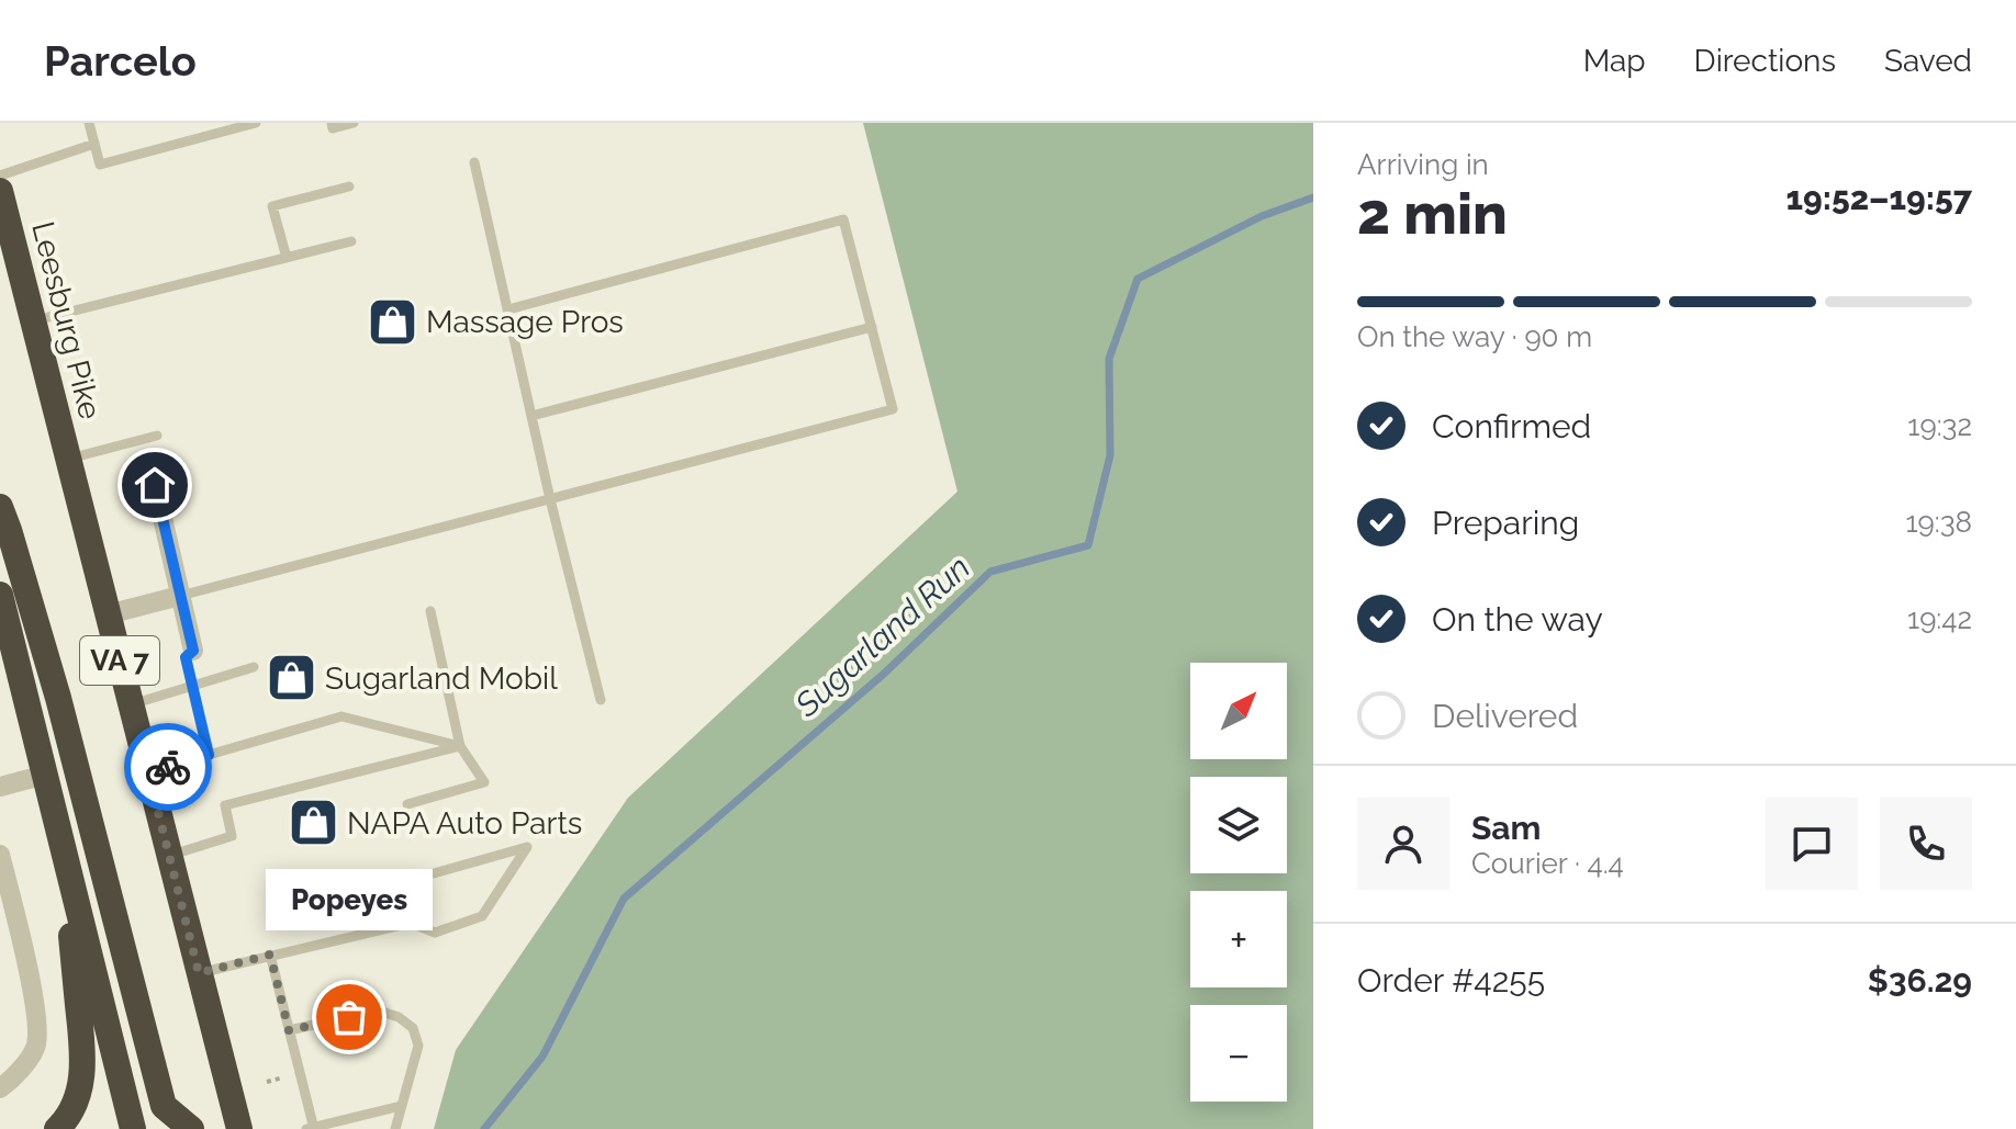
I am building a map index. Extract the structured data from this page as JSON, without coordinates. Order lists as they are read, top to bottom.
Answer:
{
  "streets": {
    "highway": ["Leesburg Pike", "VA 7"]
  },
  "water": ["Sugarland Run"],
  "places": {
    "shop": ["Massage Pros", "Sugarland Mobil", "NAPA Auto Parts"],
    "other": ["Popeyes"]
  },
  "north": "top right",
  "page": {
    "header": "Parcelo",
    "nav": ["Map", "Directions", "Saved"],
    "heading": ["2 min", "Arriving in", "19:52–19:57"],
    "panel": [
      "Sam",
      "Courier · 4.4",
      "Order #4255",
      "$36.29"
    ],
    "bar": "On the way · 90 m",
    "list": [
      ["Confirmed", "19:32"],
      ["Preparing", "19:38"],
      ["On the way", "19:42"],
      "Delivered"
    ],
    "map_buttons": ["+", "−"],
    "bubble": "Popeyes"
  }
}
